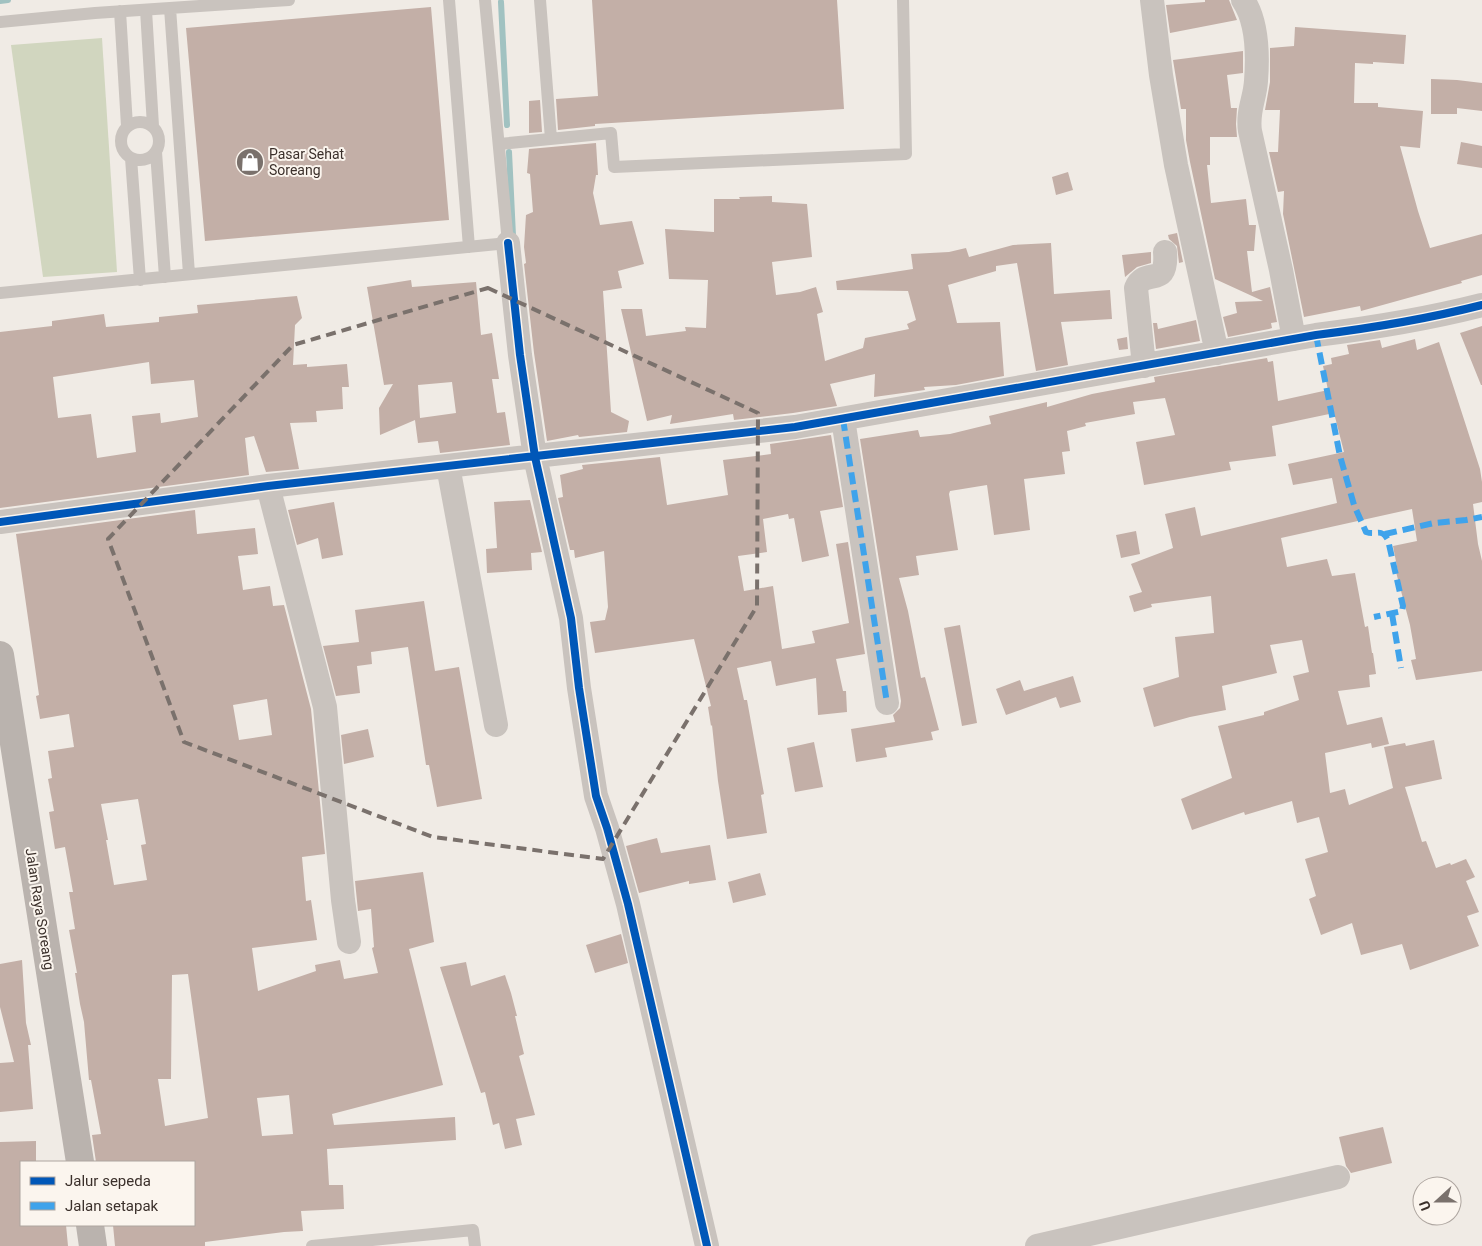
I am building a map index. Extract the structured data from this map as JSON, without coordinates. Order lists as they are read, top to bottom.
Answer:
{
  "streets": {
    "main road": ["Jalan Raya Soreang"]
  },
  "places": {
    "shop": ["Pasar Sehat Soreang"]
  },
  "legend": ["Jalur sepeda", "Jalan setapak"],
  "north": "left"
}
